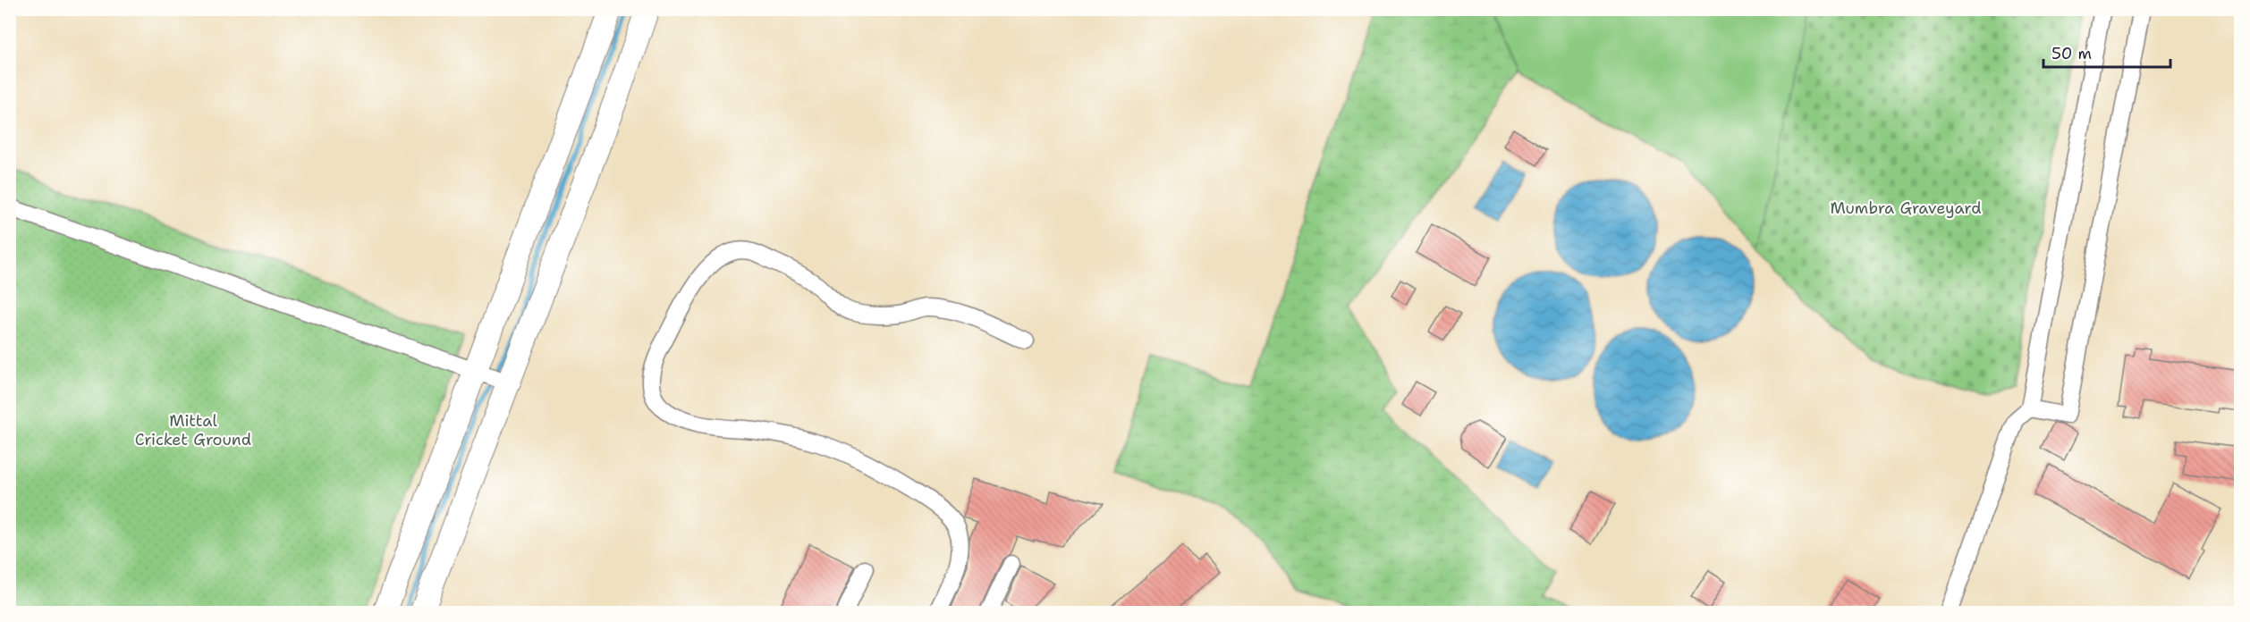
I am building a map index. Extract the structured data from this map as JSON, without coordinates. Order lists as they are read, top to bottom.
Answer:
{
  "parks": ["Mumbra Graveyard", "Mittal Cricket Ground"],
  "scale_bar": "50 m"
}
